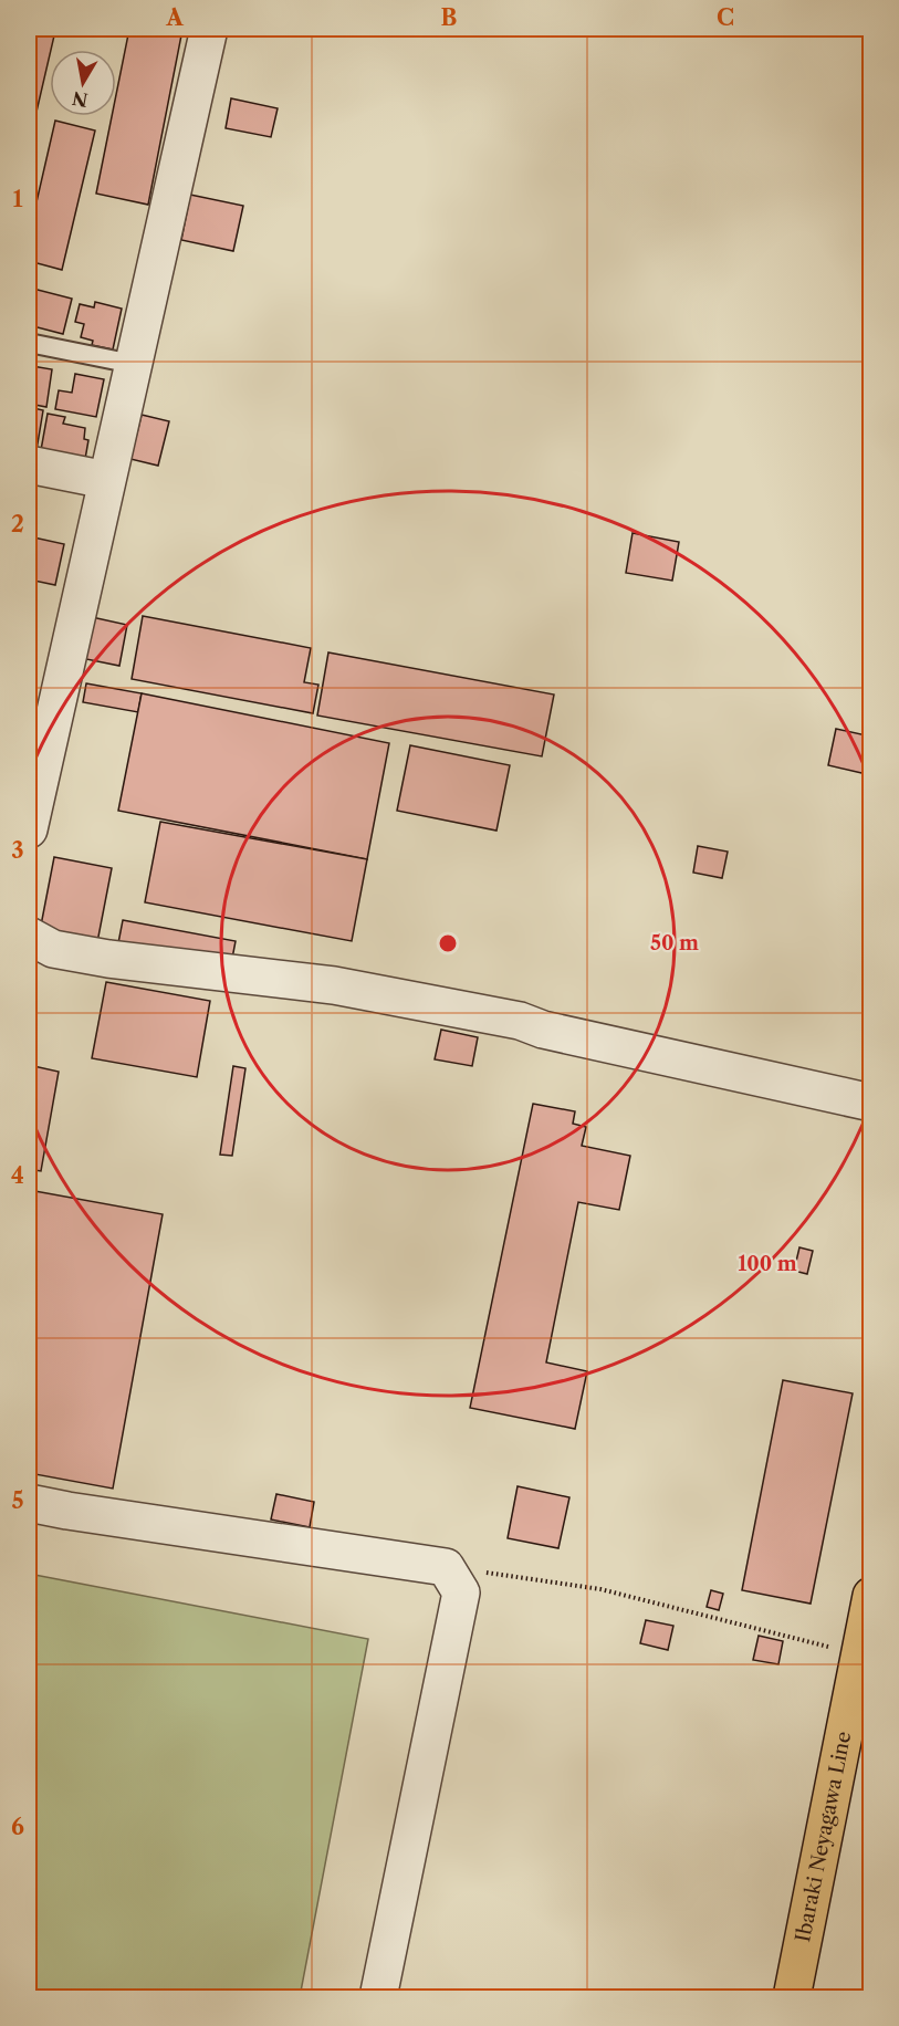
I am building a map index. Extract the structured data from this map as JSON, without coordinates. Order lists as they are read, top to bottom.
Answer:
{
  "streets": {
    "main road": ["Ibaraki Neyagawa Line"]
  },
  "north": "bottom",
  "grid": {
    "columns": ["A", "B", "C"],
    "rows": [
      "1",
      "2",
      "3",
      "4",
      "5",
      "6"
    ]
  },
  "rings": ["50 m", "100 m"]
}
